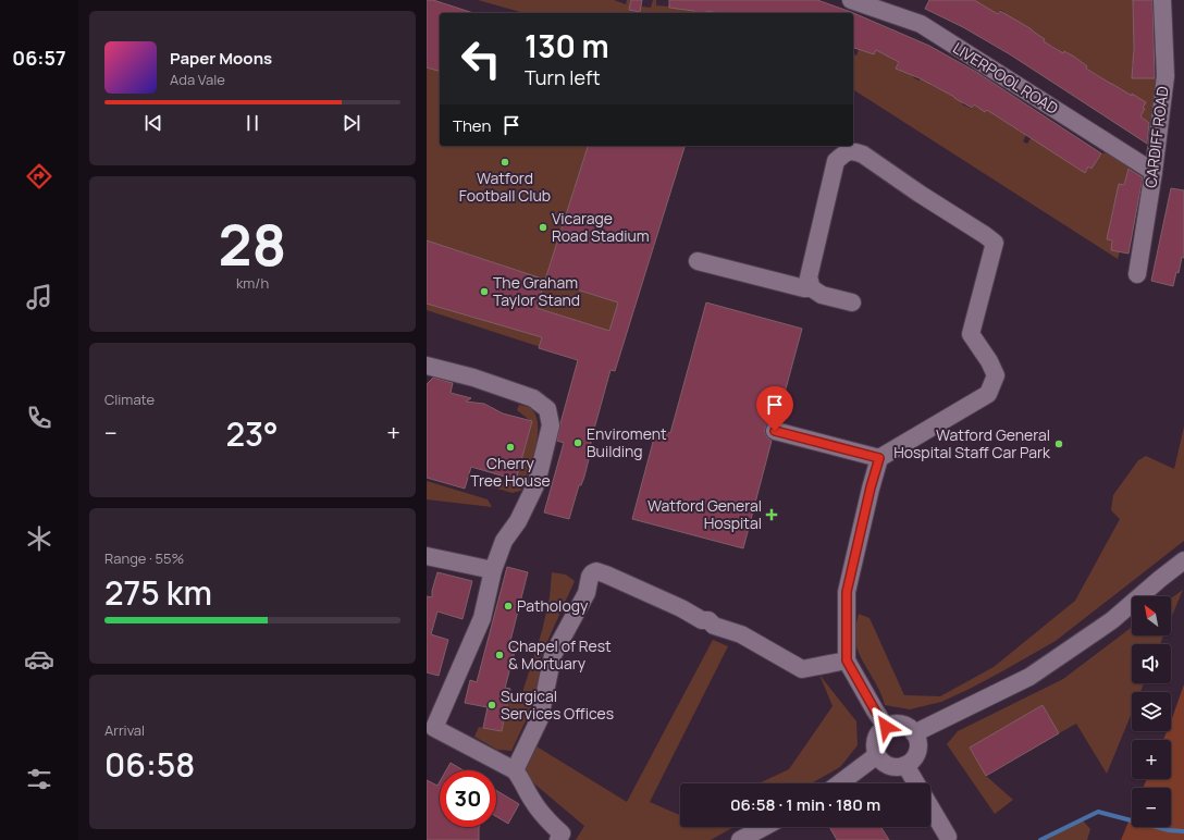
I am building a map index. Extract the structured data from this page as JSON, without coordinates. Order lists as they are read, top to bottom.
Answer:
{
  "streets": {
    "street": ["LIVERPOOL ROAD", "CARDIFF ROAD"]
  },
  "crossings": [
    ["LIVERPOOL ROAD", "CARDIFF ROAD"]
  ],
  "places": {
    "other": [
      "Watford Football Club",
      "Vicarage Road Stadium",
      "The Graham Taylor Stand",
      "Enviroment Building",
      "Watford General Hospital Staff Car Park",
      "Cherry Tree House",
      "Pathology",
      "Chapel of Rest & Mortuary",
      "Surgical Services Offices"
    ],
    "health": ["Watford General Hospital"]
  },
  "north": "top left",
  "page": {
    "tabs": "06:57",
    "turn": ["130 m", "Turn left"],
    "song": ["Paper Moons", "Ada Vale"],
    "then": "Then",
    "tile": [
      ["28", "km/h"],
      "Climate",
      ["Range · 55%", "275 km"],
      ["Arrival", "06:58"]
    ],
    "heat": ["−", "23°", "+"],
    "map_buttons": ["+", "−"],
    "limit": "30",
    "trip": "06:58 · 1 min · 180 m"
  }
}
